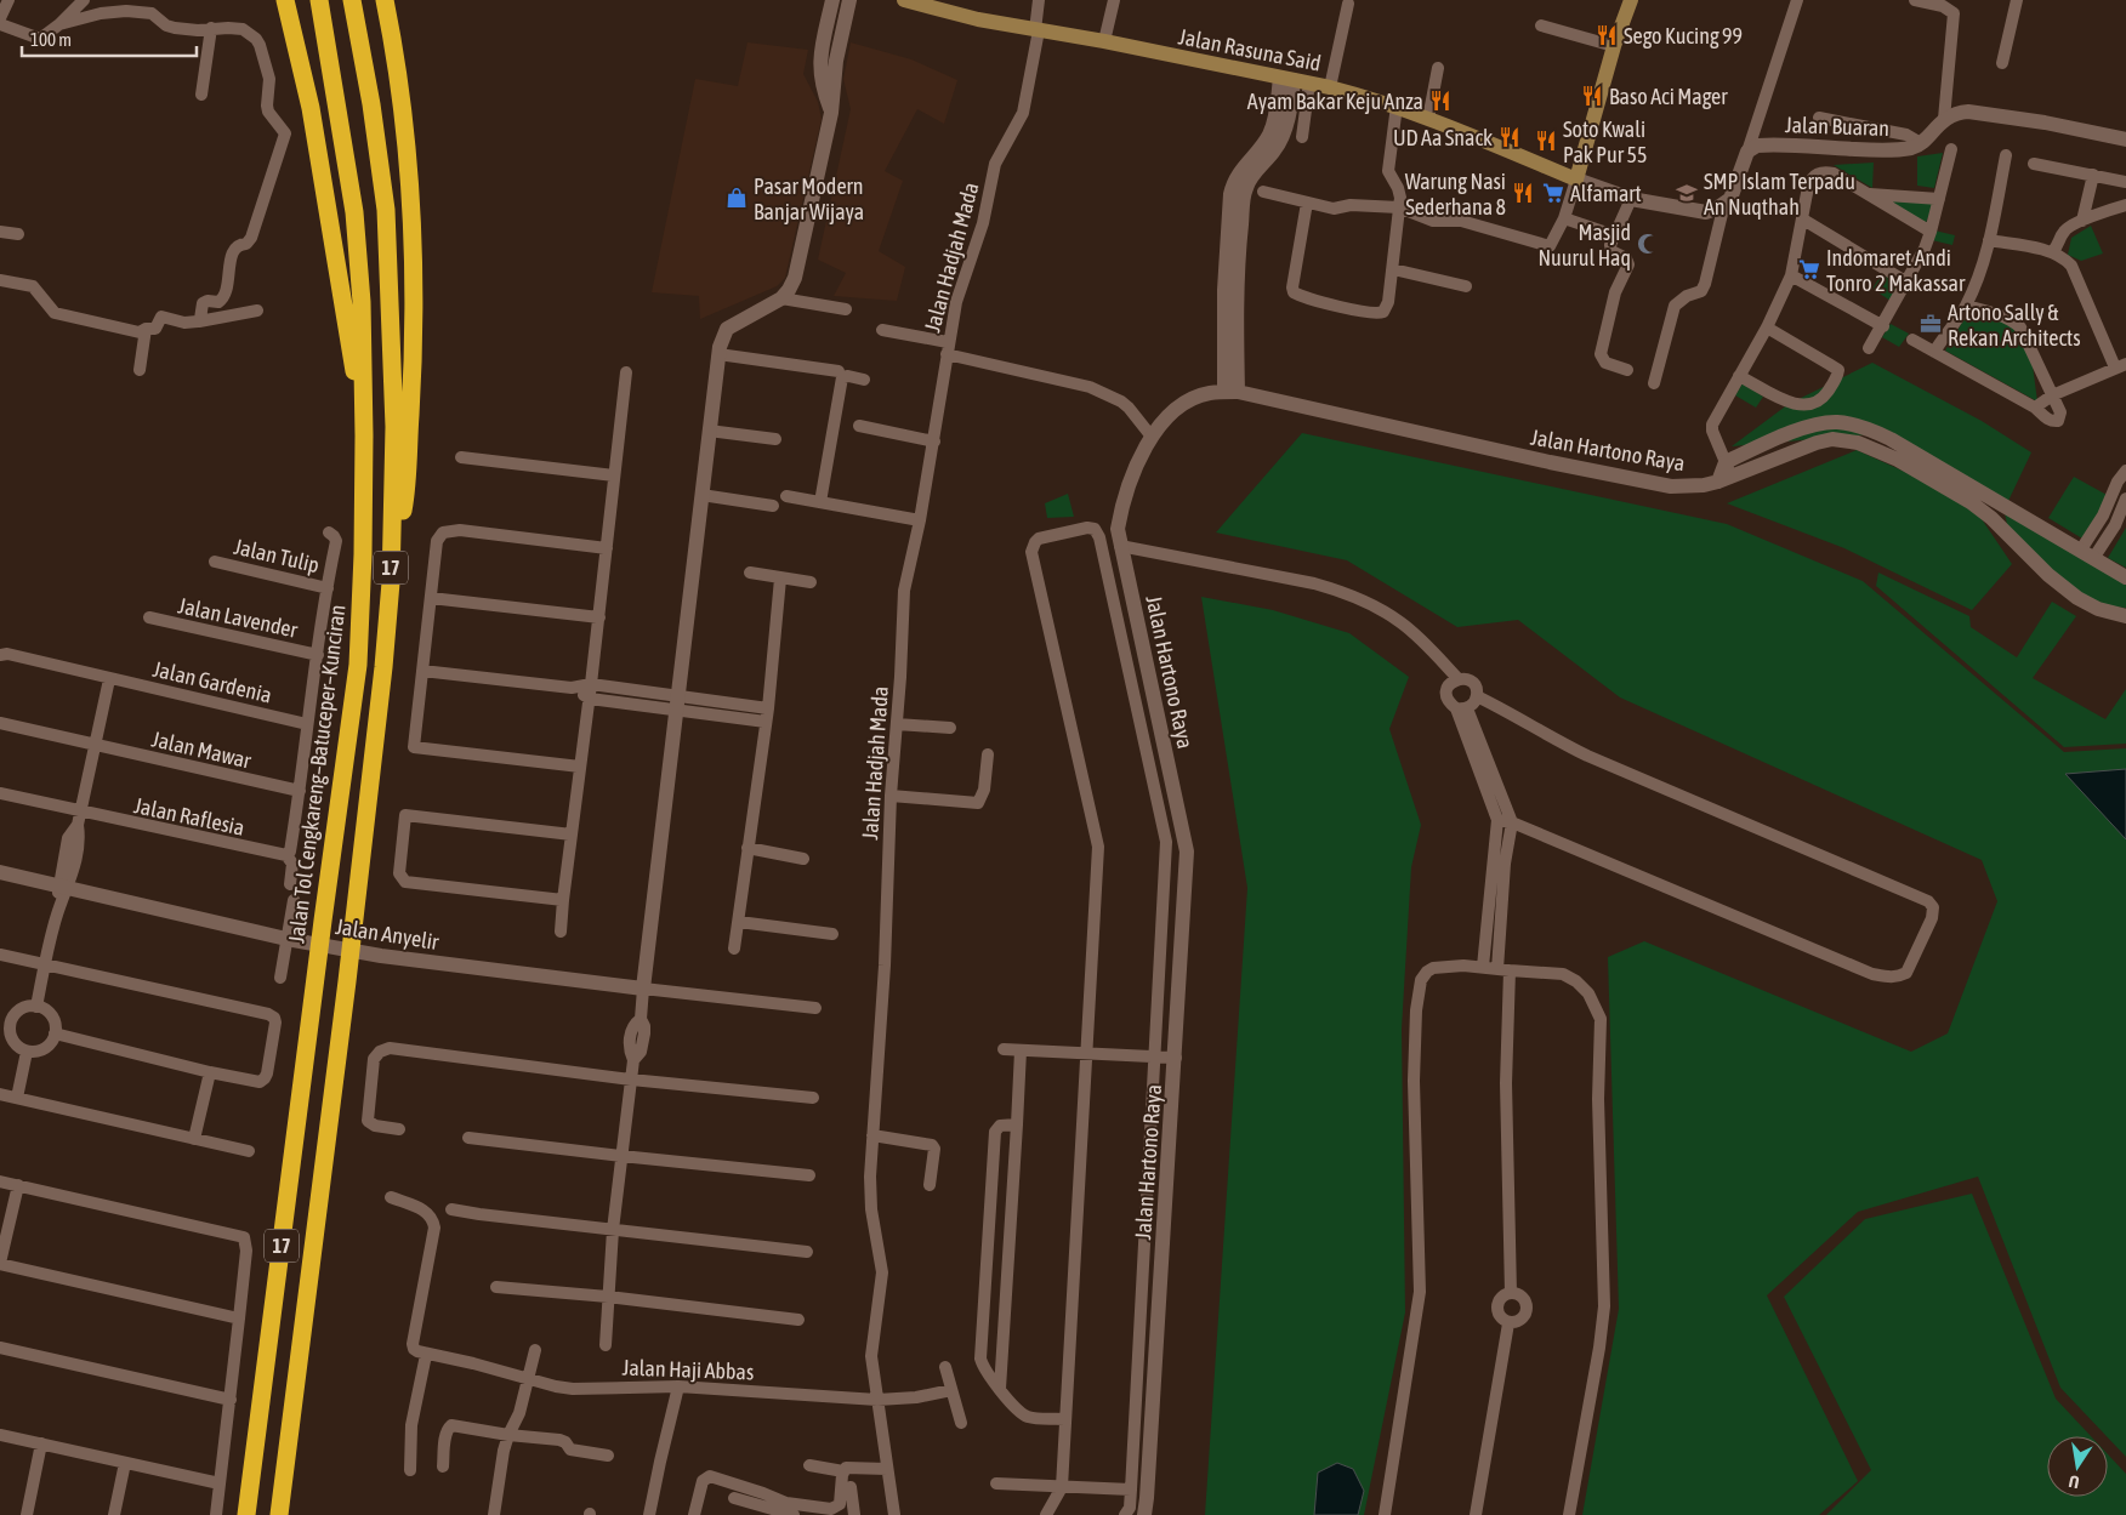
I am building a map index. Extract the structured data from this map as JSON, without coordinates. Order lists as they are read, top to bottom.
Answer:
{
  "streets": {
    "highway": ["17", "Jalan Tol Cengkareng–Batuceper–Kunciran"],
    "main road": ["Jalan Rasuna Said"],
    "street": [
      "Jalan Buaran",
      "Jalan Hadjah Mada",
      "Jalan Hartono Raya",
      "Jalan Tulip",
      "Jalan Lavender",
      "Jalan Gardenia",
      "Jalan Mawar",
      "Jalan Raflesia",
      "Jalan Anyelir",
      "Jalan Haji Abbas"
    ]
  },
  "crossings": [
    ["Jalan Rasuna Said", "Jalan Hadjah Mada"],
    ["Jalan Hadjah Mada", "Jalan Haji Abbas"]
  ],
  "places": {
    "restaurant": [
      "Sego Kucing 99",
      "Baso Aci Mager",
      "Ayam Bakar Keju Anza",
      "UD Aa Snack",
      "Soto Kwali Pak Pur 55",
      "Warung Nasi Sederhana 8"
    ],
    "supermarket": ["Alfamart", "Indomaret Andi Tonro 2 Makassar"],
    "school or university": ["SMP Islam Terpadu An Nuqthah"],
    "shop": ["Pasar Modern Banjar Wijaya"],
    "mosque": ["Masjid Nuurul Haq"],
    "office": ["Artono Sally & Rekan Architects"]
  },
  "scale_bar": "100 m",
  "north": "bottom"
}
